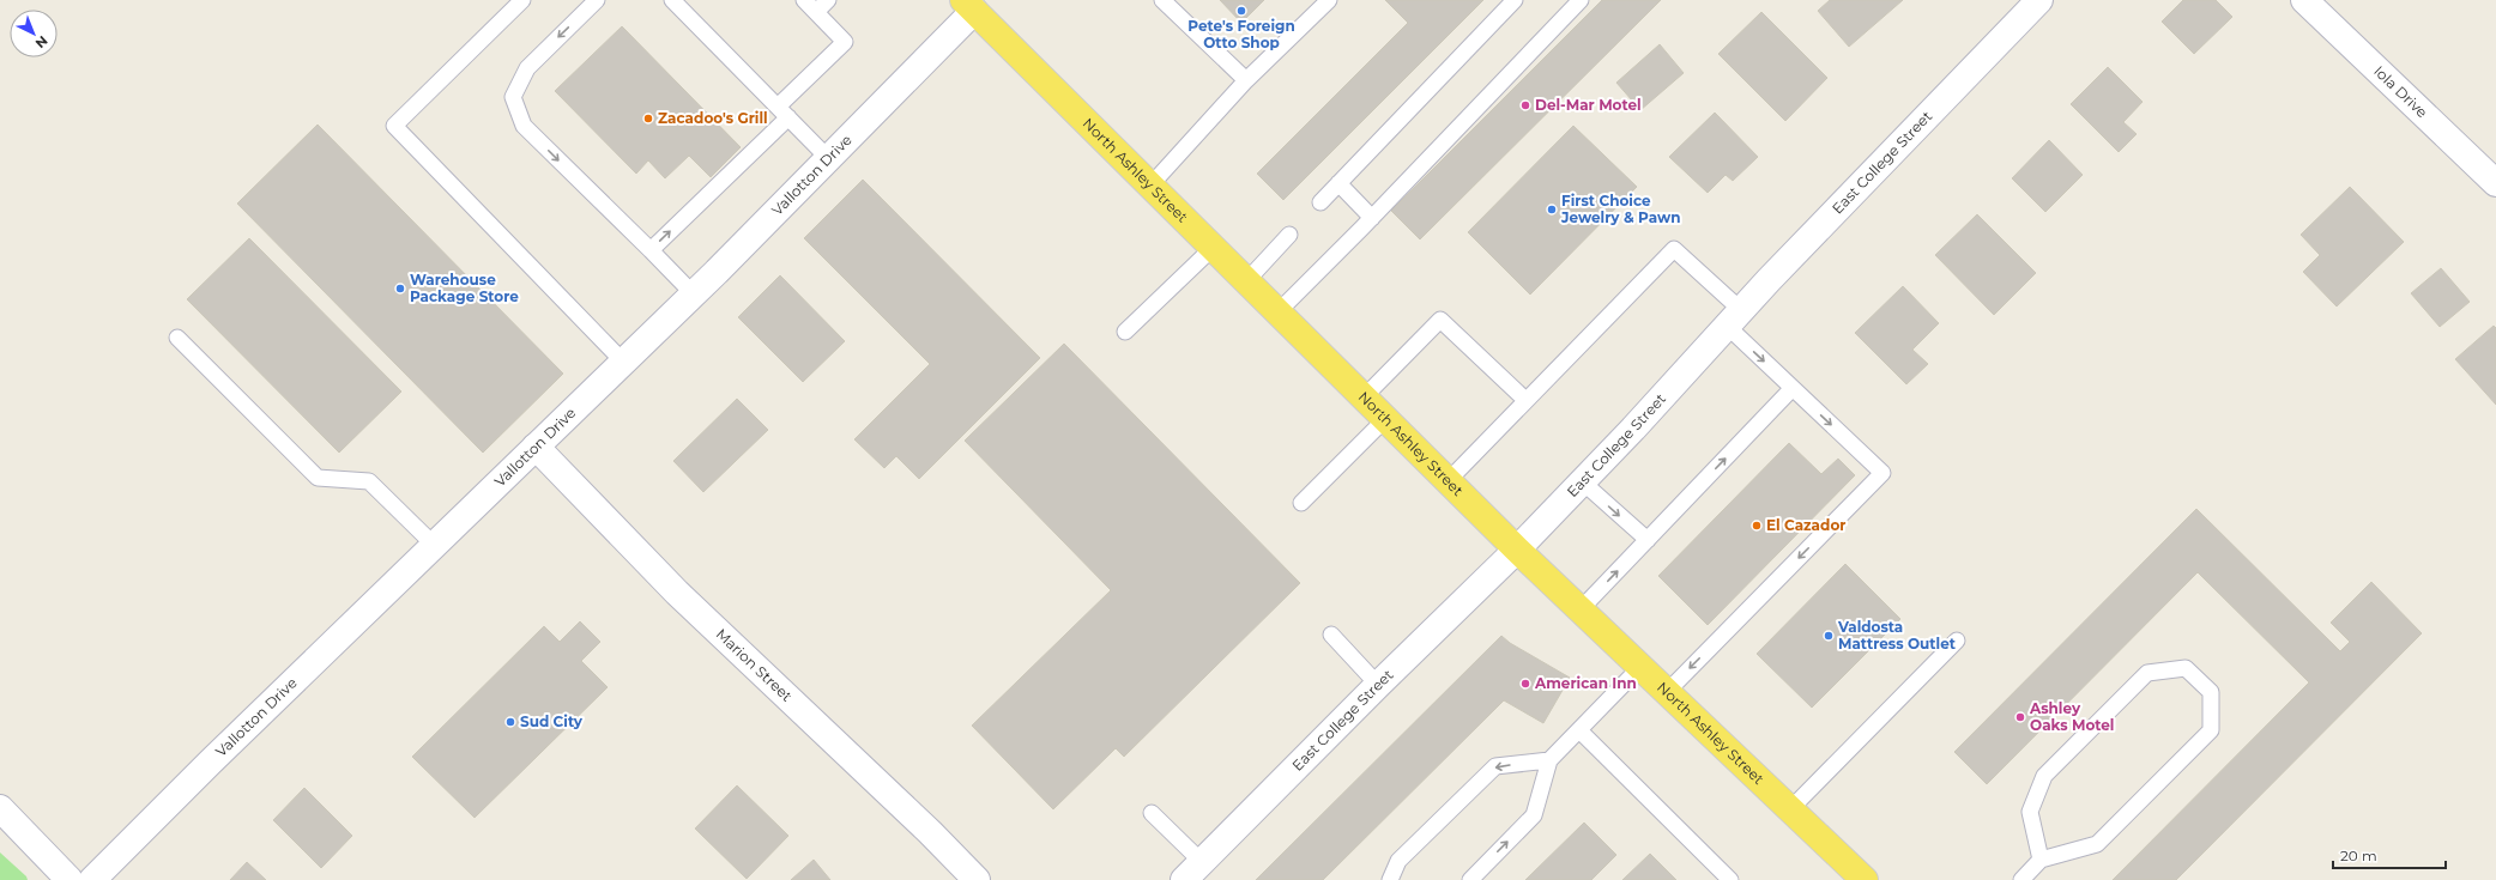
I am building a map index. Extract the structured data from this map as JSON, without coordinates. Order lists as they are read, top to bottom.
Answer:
{
  "streets": {
    "main road": ["North Ashley Street"],
    "street": [
      "Iola Drive",
      "East College Street",
      "Vallotton Drive",
      "Marion Street"
    ]
  },
  "crossings": [
    ["East College Street", "North Ashley Street"],
    ["North Ashley Street", "Vallotton Drive"],
    ["Vallotton Drive", "Marion Street"]
  ],
  "places": [
    "Pete's Foreign Otto Shop",
    "Del-Mar Motel",
    "Zacadoo's Grill",
    "First Choice Jewelry & Pawn",
    "Warehouse Package Store",
    "El Cazador",
    "Valdosta Mattress Outlet",
    "American Inn",
    "Ashley Oaks Motel",
    "Sud City"
  ],
  "scale_bar": "20 m",
  "north": "bottom right"
}
